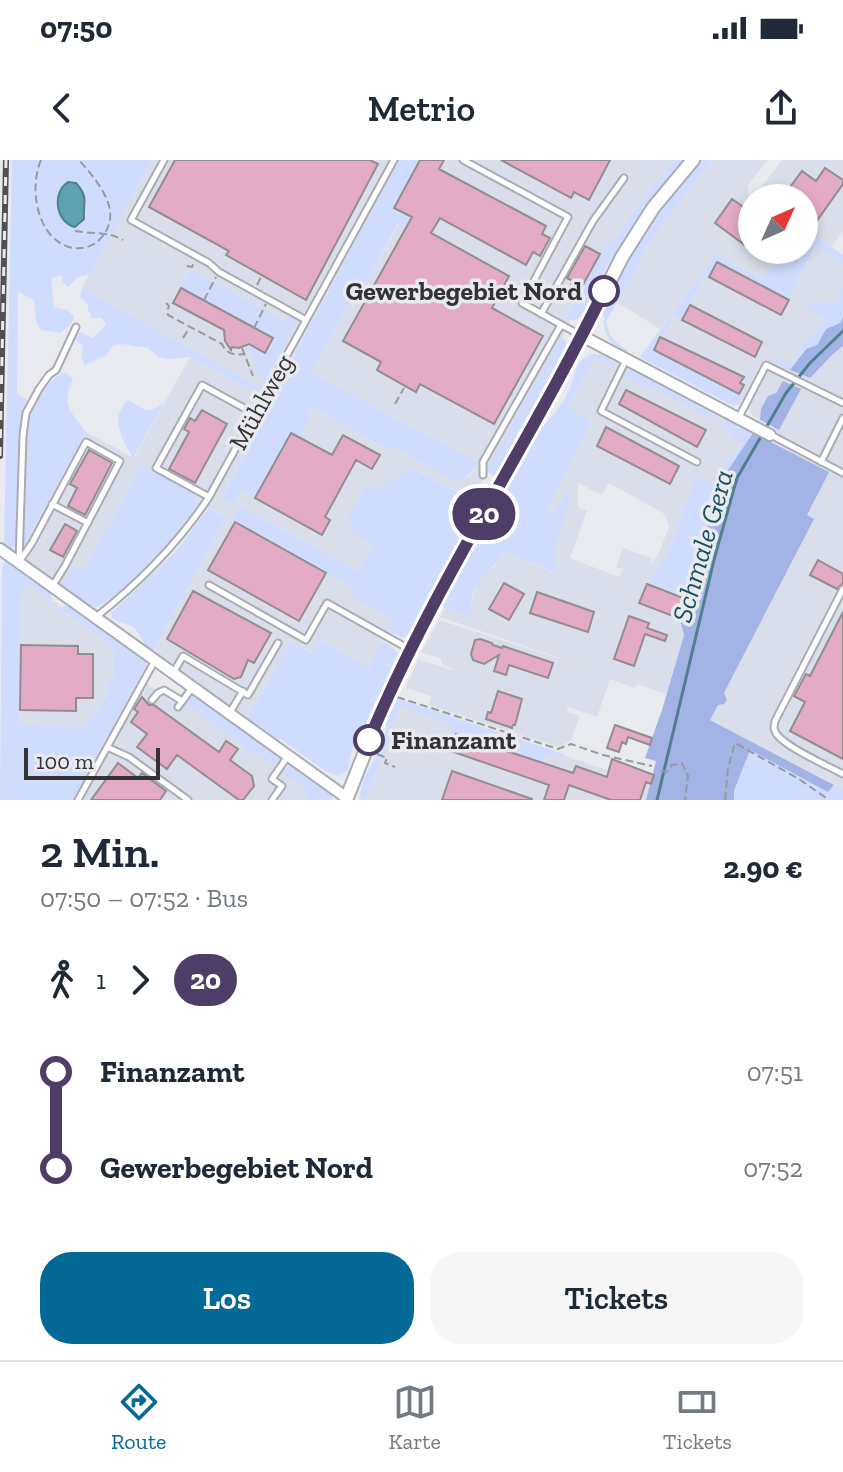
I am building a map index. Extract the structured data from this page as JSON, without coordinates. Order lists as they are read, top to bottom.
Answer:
{
  "streets": {
    "lane": ["Mühlweg"]
  },
  "water": ["Schmale Gera"],
  "places": ["Gewerbegebiet Nord", "Finanzamt"],
  "lines": ["bus line 20"],
  "scale_bar": "100 m",
  "north": "top right",
  "page": {
    "status": "07:50",
    "header": "Metrio",
    "on_map": "20",
    "scale": "100 m",
    "heading": ["2 Min.", "07:50 – 07:52 · Bus", "2.90 €"],
    "legs": ["1", "20"],
    "list": [
      {
        "name": "Finanzamt",
        "value": "07:51"
      },
      {
        "name": "Gewerbegebiet Nord",
        "value": "07:52"
      }
    ],
    "buttons": ["Los", "Tickets"],
    "tabs": ["Route", "Karte", "Tickets"]
  }
}
